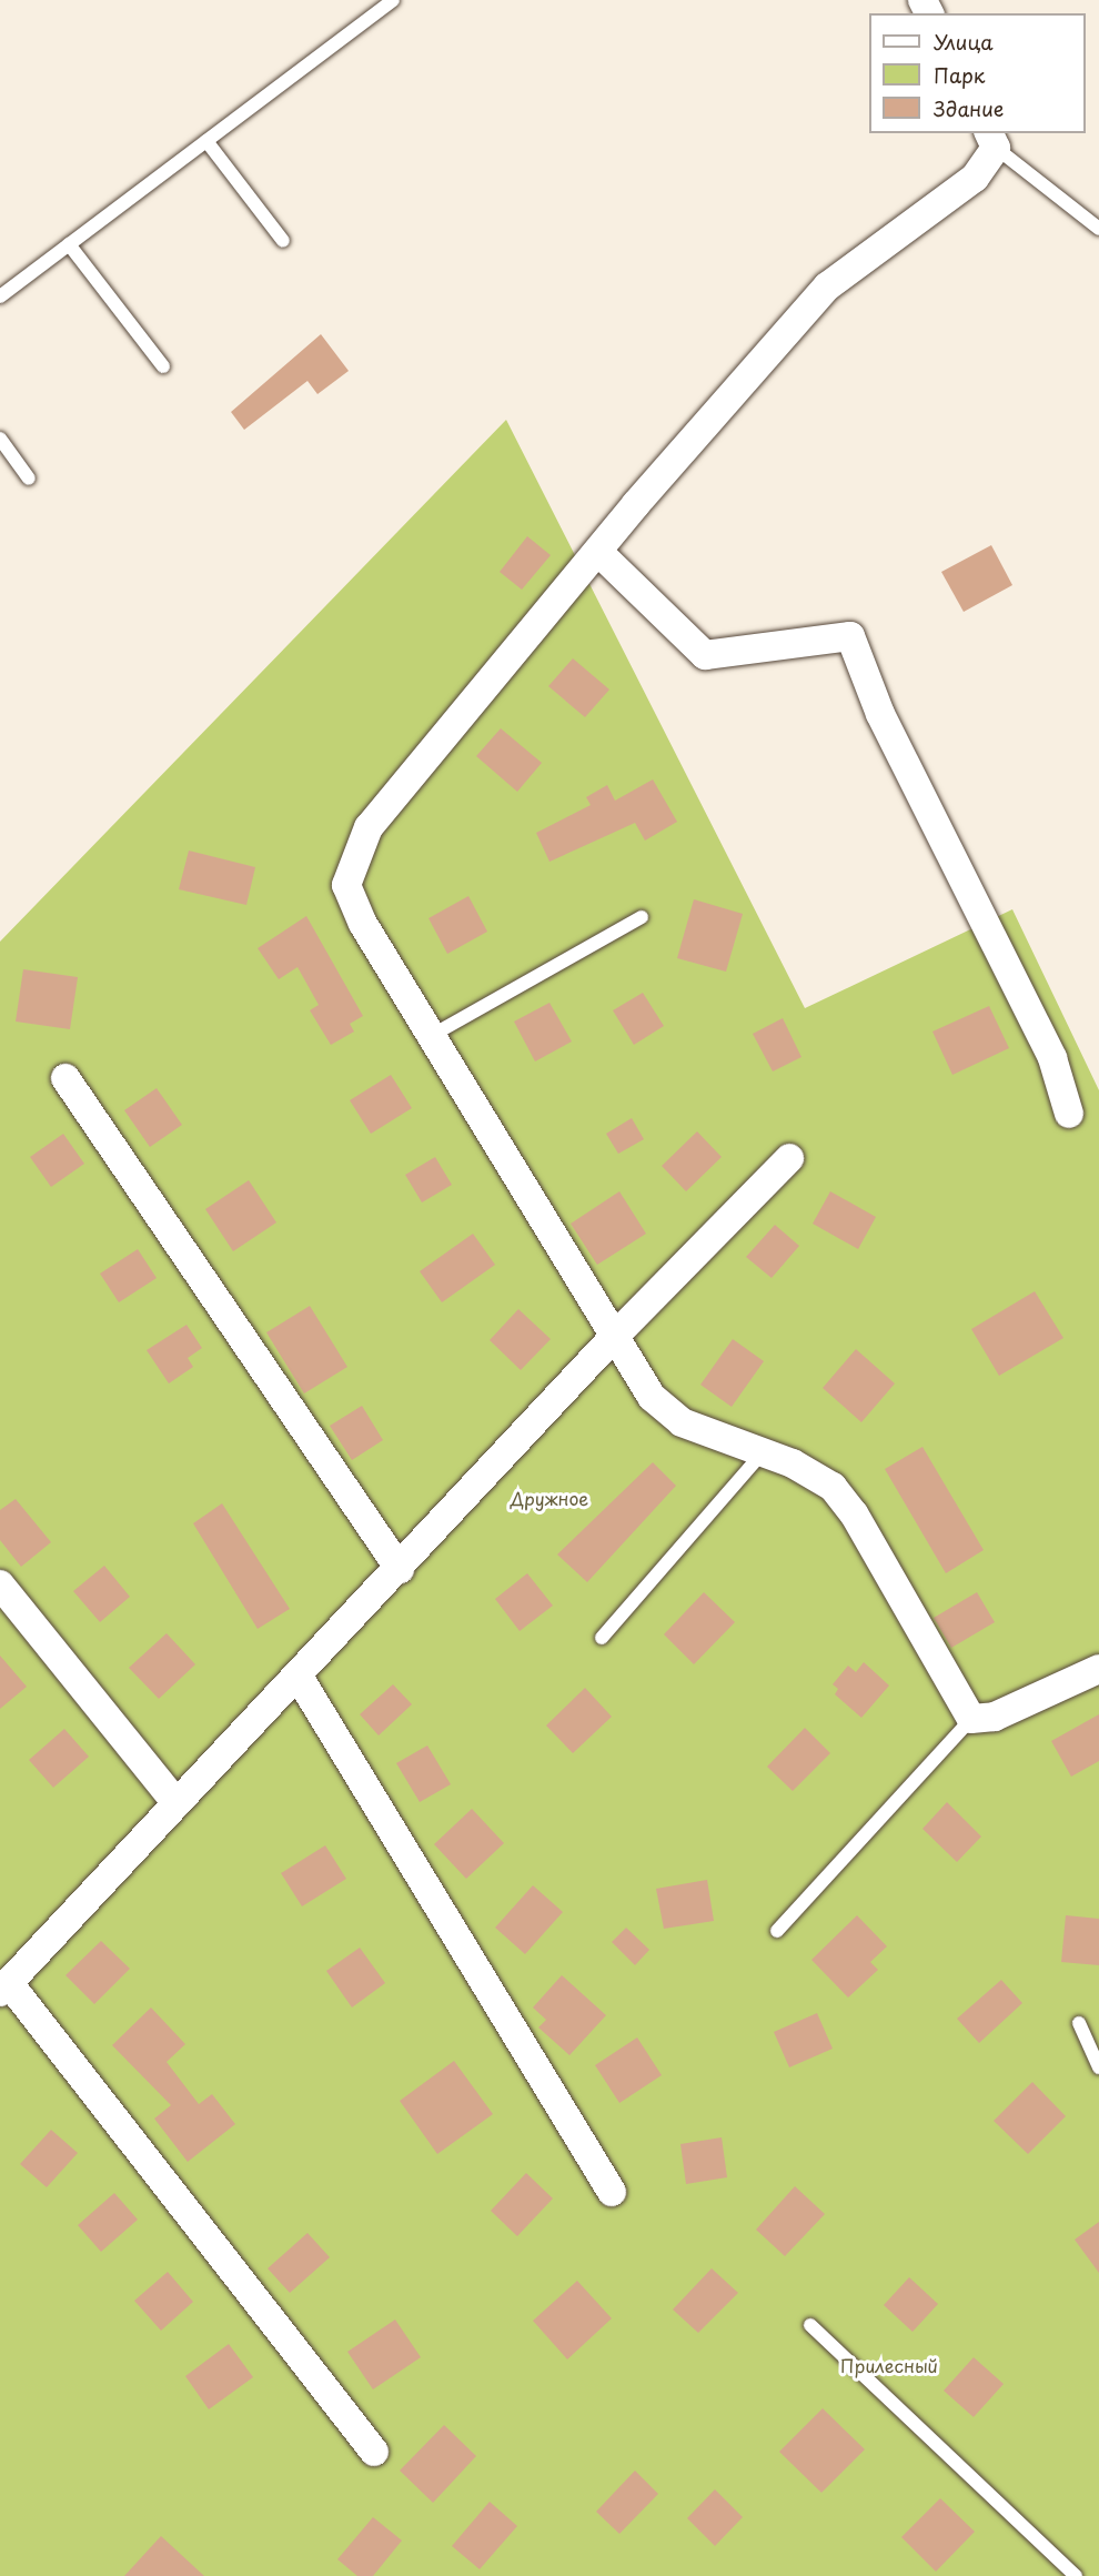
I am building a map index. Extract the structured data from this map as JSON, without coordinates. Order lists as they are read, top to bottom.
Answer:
{
  "parks": ["Дружное", "Прилесный"],
  "legend": ["Улица", "Парк", "Здание"]
}
